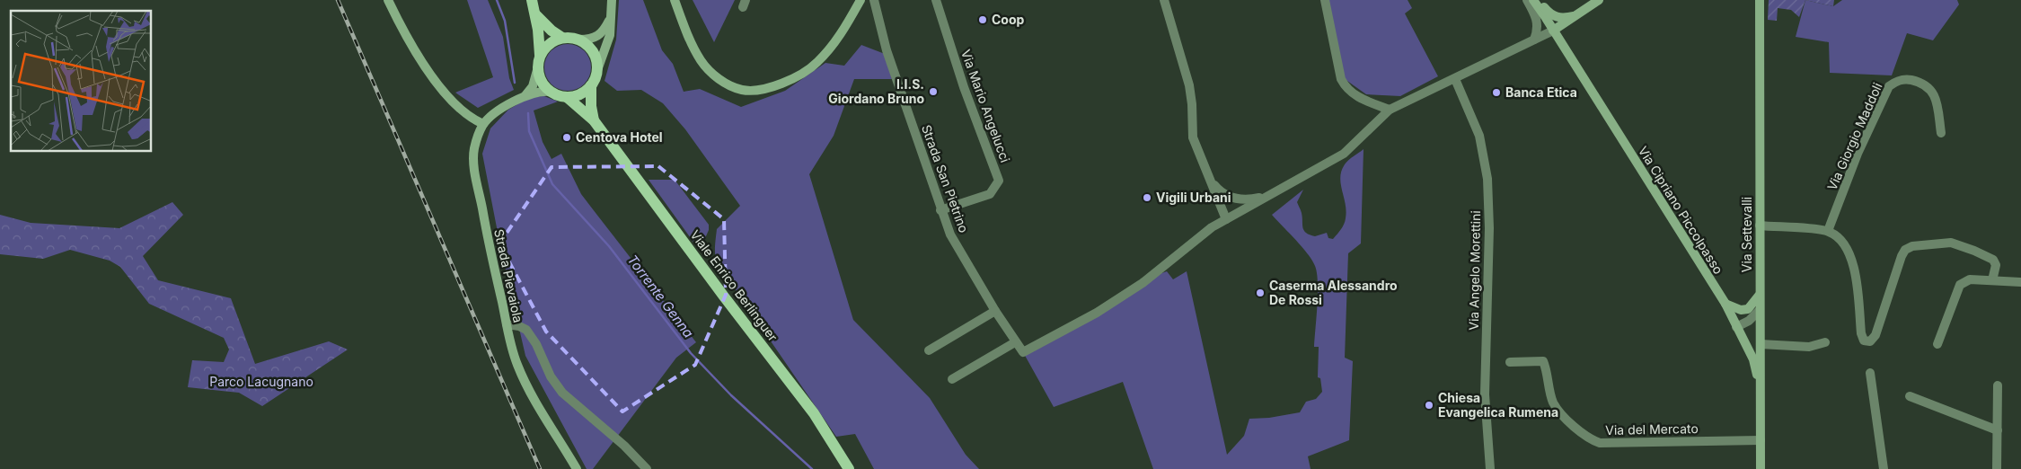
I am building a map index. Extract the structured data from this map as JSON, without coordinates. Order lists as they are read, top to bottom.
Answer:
{
  "streets": {
    "main road": [
      "Via Cipriano Piccolpasso",
      "Via Settevalli",
      "Strada Pievaiola",
      "Viale Enrico Berlinguer"
    ],
    "street": [
      "Via Mario Angelucci",
      "Via Giorgio Maddoli",
      "Strada San Pietrino",
      "Via Angelo Morettini",
      "Via del Mercato"
    ]
  },
  "crossings": [
    ["Via Mario Angelucci", "Strada San Pietrino"],
    ["Via Cipriano Piccolpasso", "Via Settevalli"],
    ["Via Settevalli", "Via del Mercato"]
  ],
  "water": ["Torrente Genna"],
  "parks": ["Parco Lacugnano"],
  "places": [
    "Coop",
    "I.I.S. Giordano Bruno",
    "Banca Etica",
    "Centova Hotel",
    "Vigili Urbani",
    "Caserma Alessandro De Rossi",
    "Chiesa Evangelica Rumena"
  ]
}
